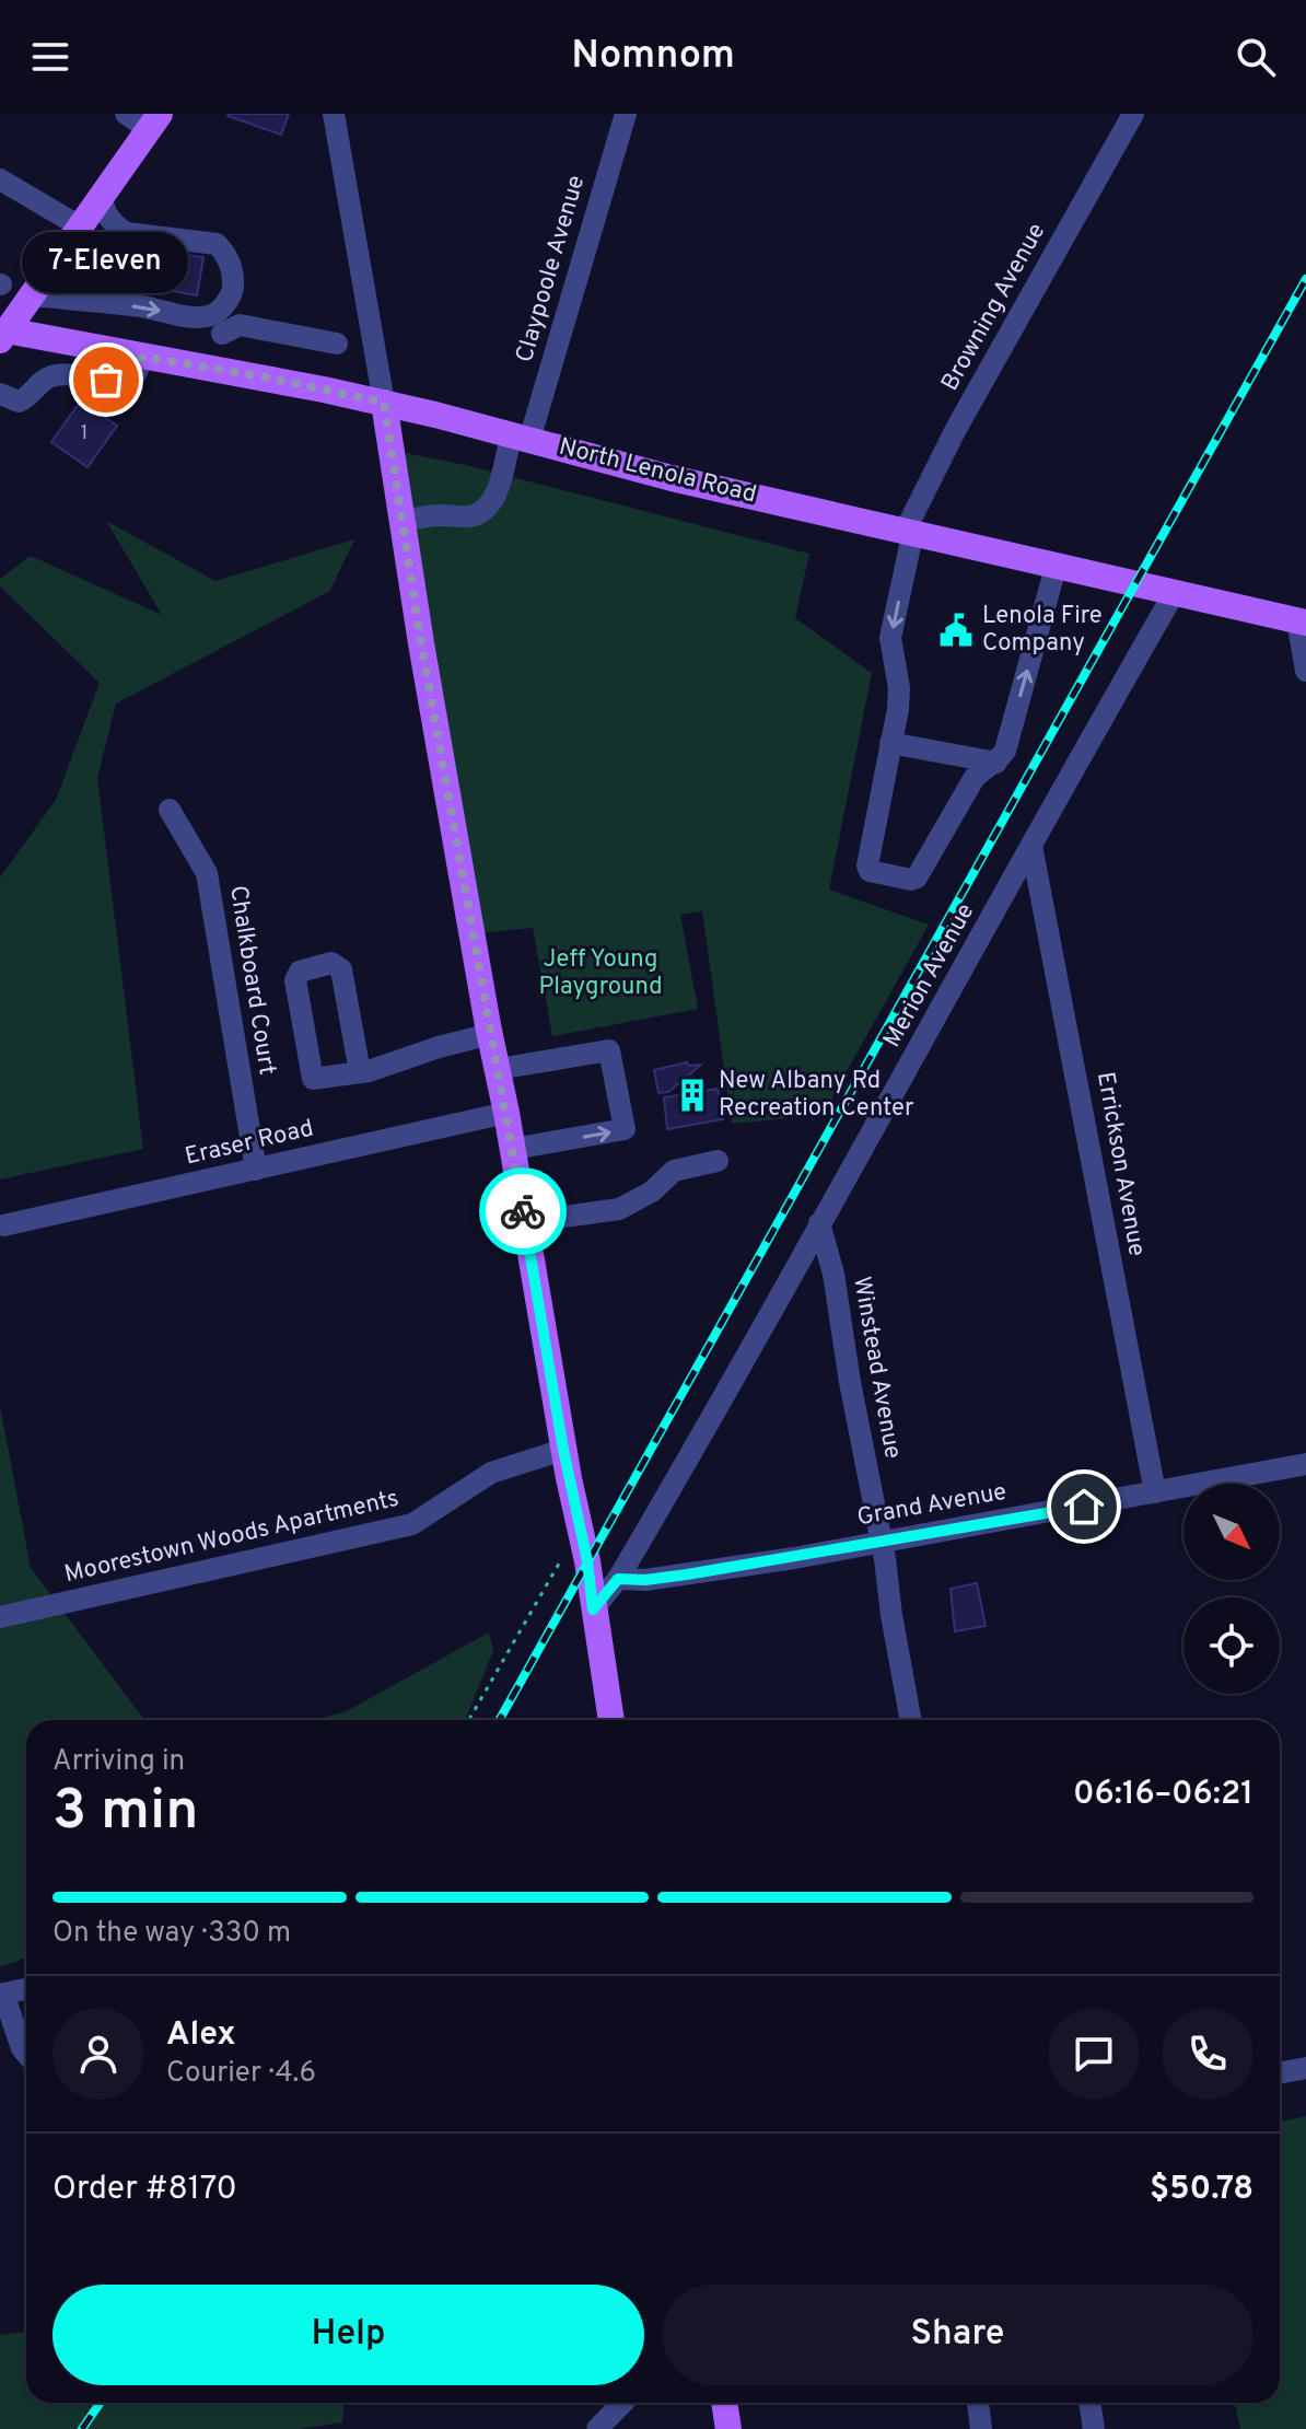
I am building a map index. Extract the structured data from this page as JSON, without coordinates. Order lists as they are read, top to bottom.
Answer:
{
  "streets": {
    "main road": ["North Lenola Road"],
    "street": [
      "Claypoole Avenue",
      "Browning Avenue",
      "Merion Avenue",
      "Chalkboard Court",
      "Eraser Road",
      "Errickson Avenue",
      "Winstead Avenue",
      "Grand Avenue",
      "Moorestown Woods Apartments"
    ]
  },
  "crossings": [
    ["Claypoole Avenue", "North Lenola Road"],
    ["Browning Avenue", "North Lenola Road"],
    ["North Lenola Road", "Merion Avenue"],
    ["Merion Avenue", "Errickson Avenue"],
    ["Merion Avenue", "Winstead Avenue"],
    ["Merion Avenue", "Grand Avenue"],
    ["Chalkboard Court", "Eraser Road"],
    ["Errickson Avenue", "Grand Avenue"],
    ["Winstead Avenue", "Grand Avenue"]
  ],
  "parks": ["Jeff Young Playground"],
  "places": {
    "other": ["7-Eleven"],
    "public building": ["Lenola Fire Company"],
    "building": ["New Albany Rd Recreation Center"]
  },
  "house_numbers": ["1"],
  "north": "bottom right",
  "page": {
    "header": "Nomnom",
    "bubble": "7-Eleven",
    "heading": ["3 min", "Arriving in", "06:16–06:21"],
    "panel": [
      "Alex",
      "Courier · 4.6",
      "Order #8170",
      "$50.78"
    ],
    "bar": "On the way · 330 m",
    "buttons": ["Help", "Share"]
  }
}
